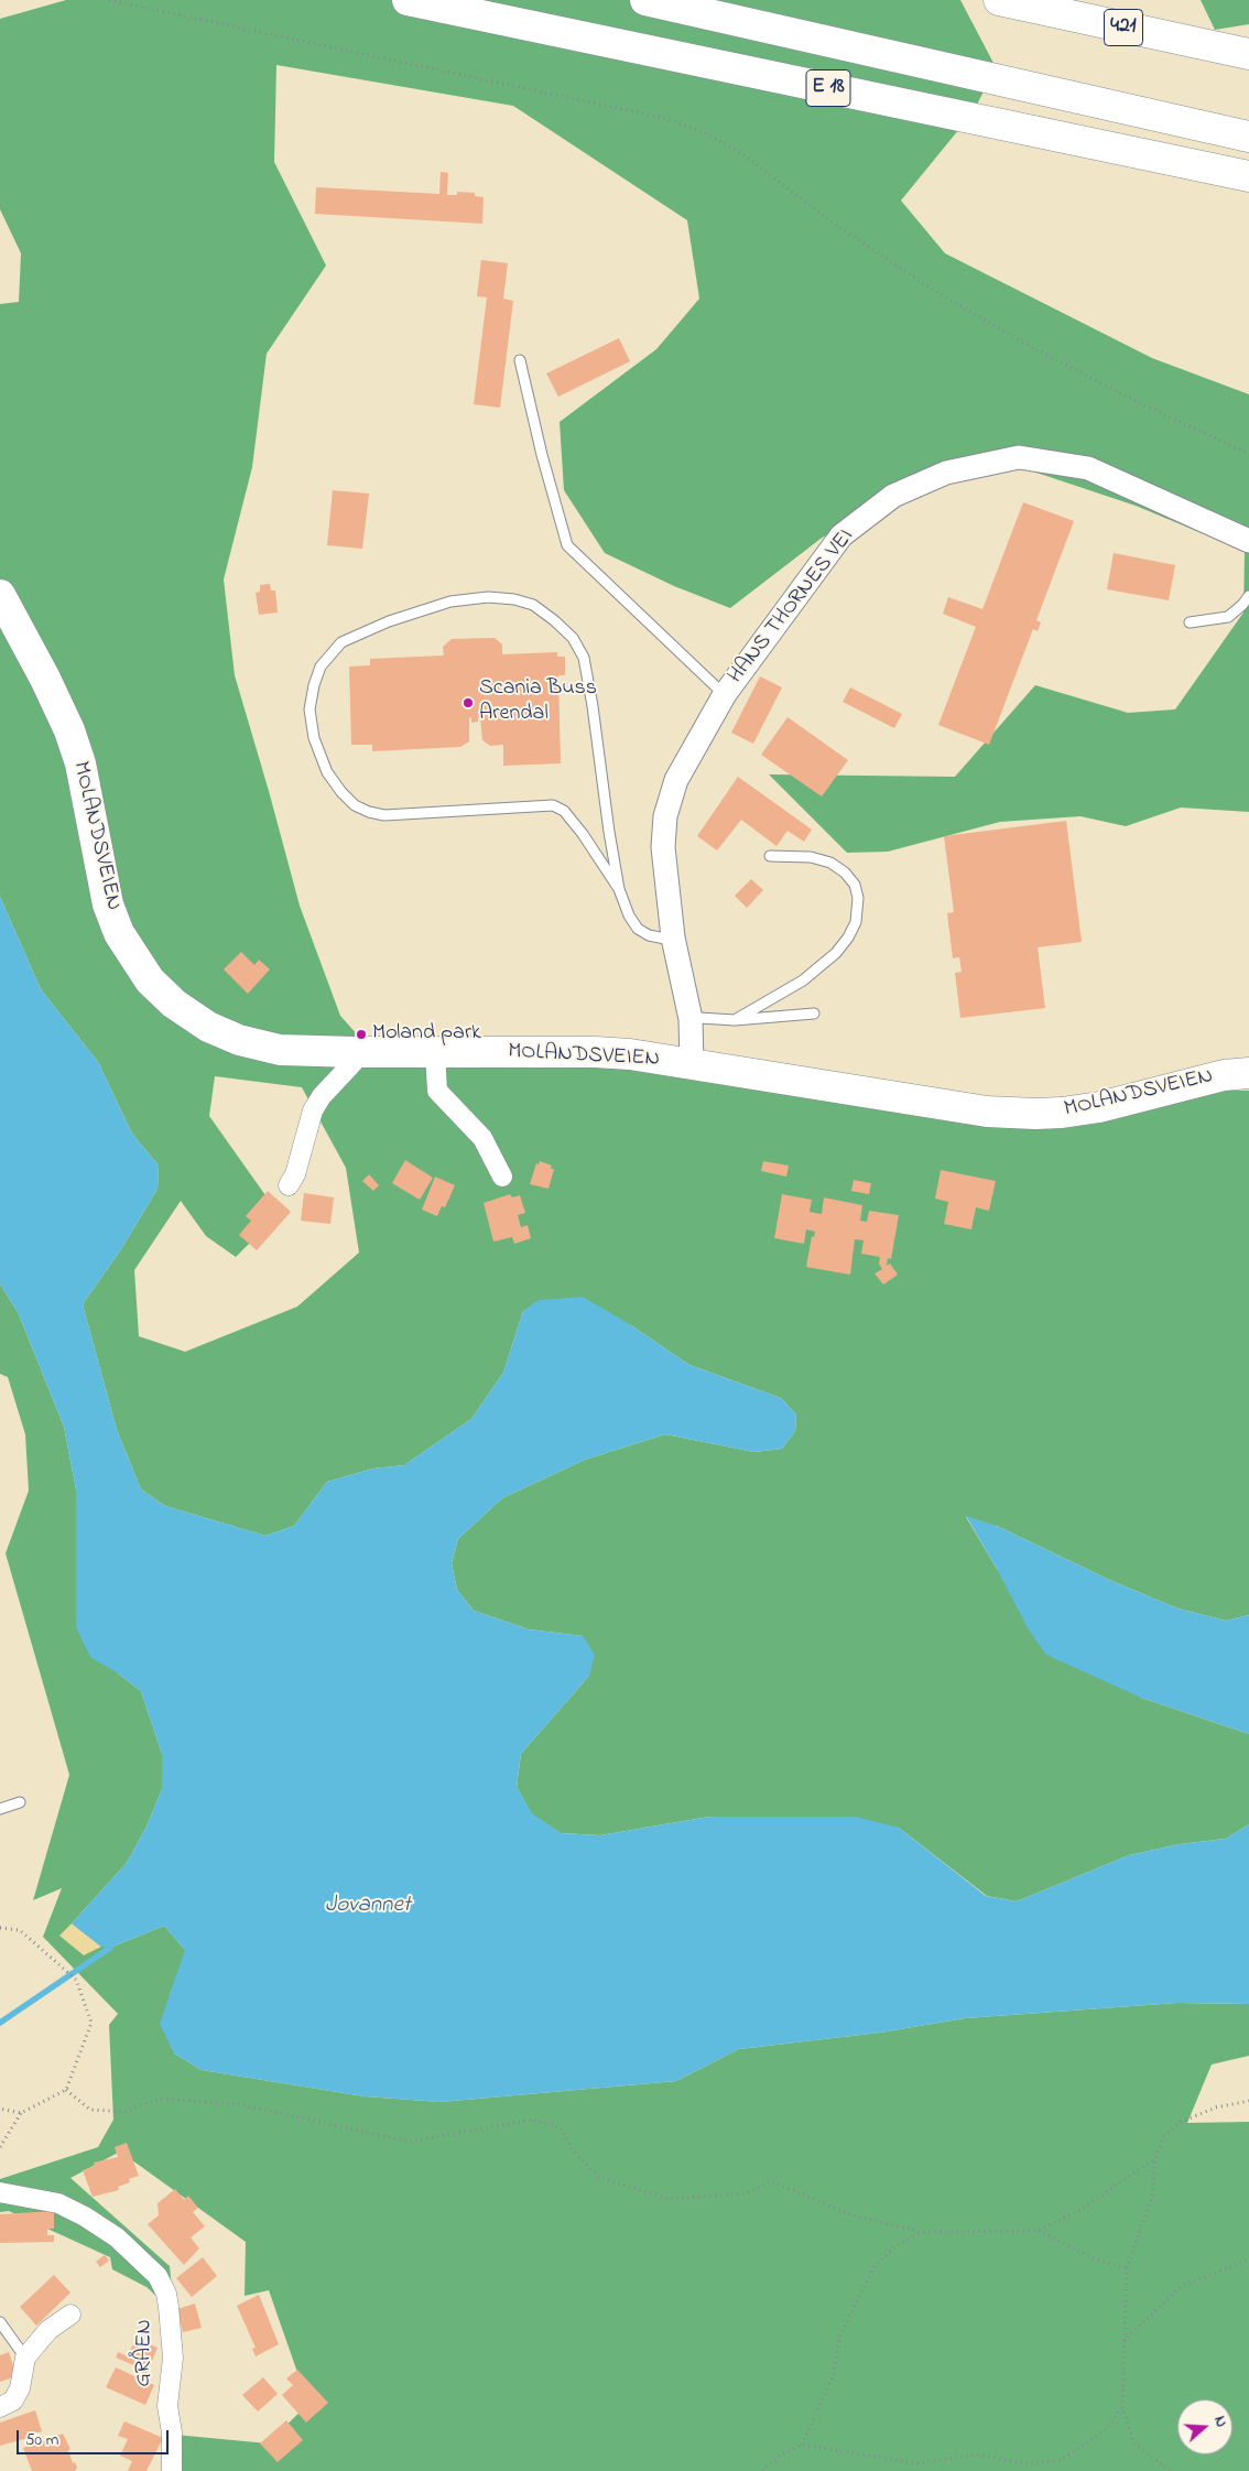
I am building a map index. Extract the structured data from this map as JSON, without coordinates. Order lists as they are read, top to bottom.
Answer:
{
  "streets": {
    "main road": ["421", "E 18", "MOLANDSVEIEN"],
    "street": ["HANS THORNES VEI", "GRÅEN"]
  },
  "crossings": [
    ["HANS THORNES VEI", "MOLANDSVEIEN"]
  ],
  "water": ["Jovannet"],
  "places": ["Scania Buss Arendal", "Moland park"],
  "scale_bar": "50 m",
  "north": "right"
}
